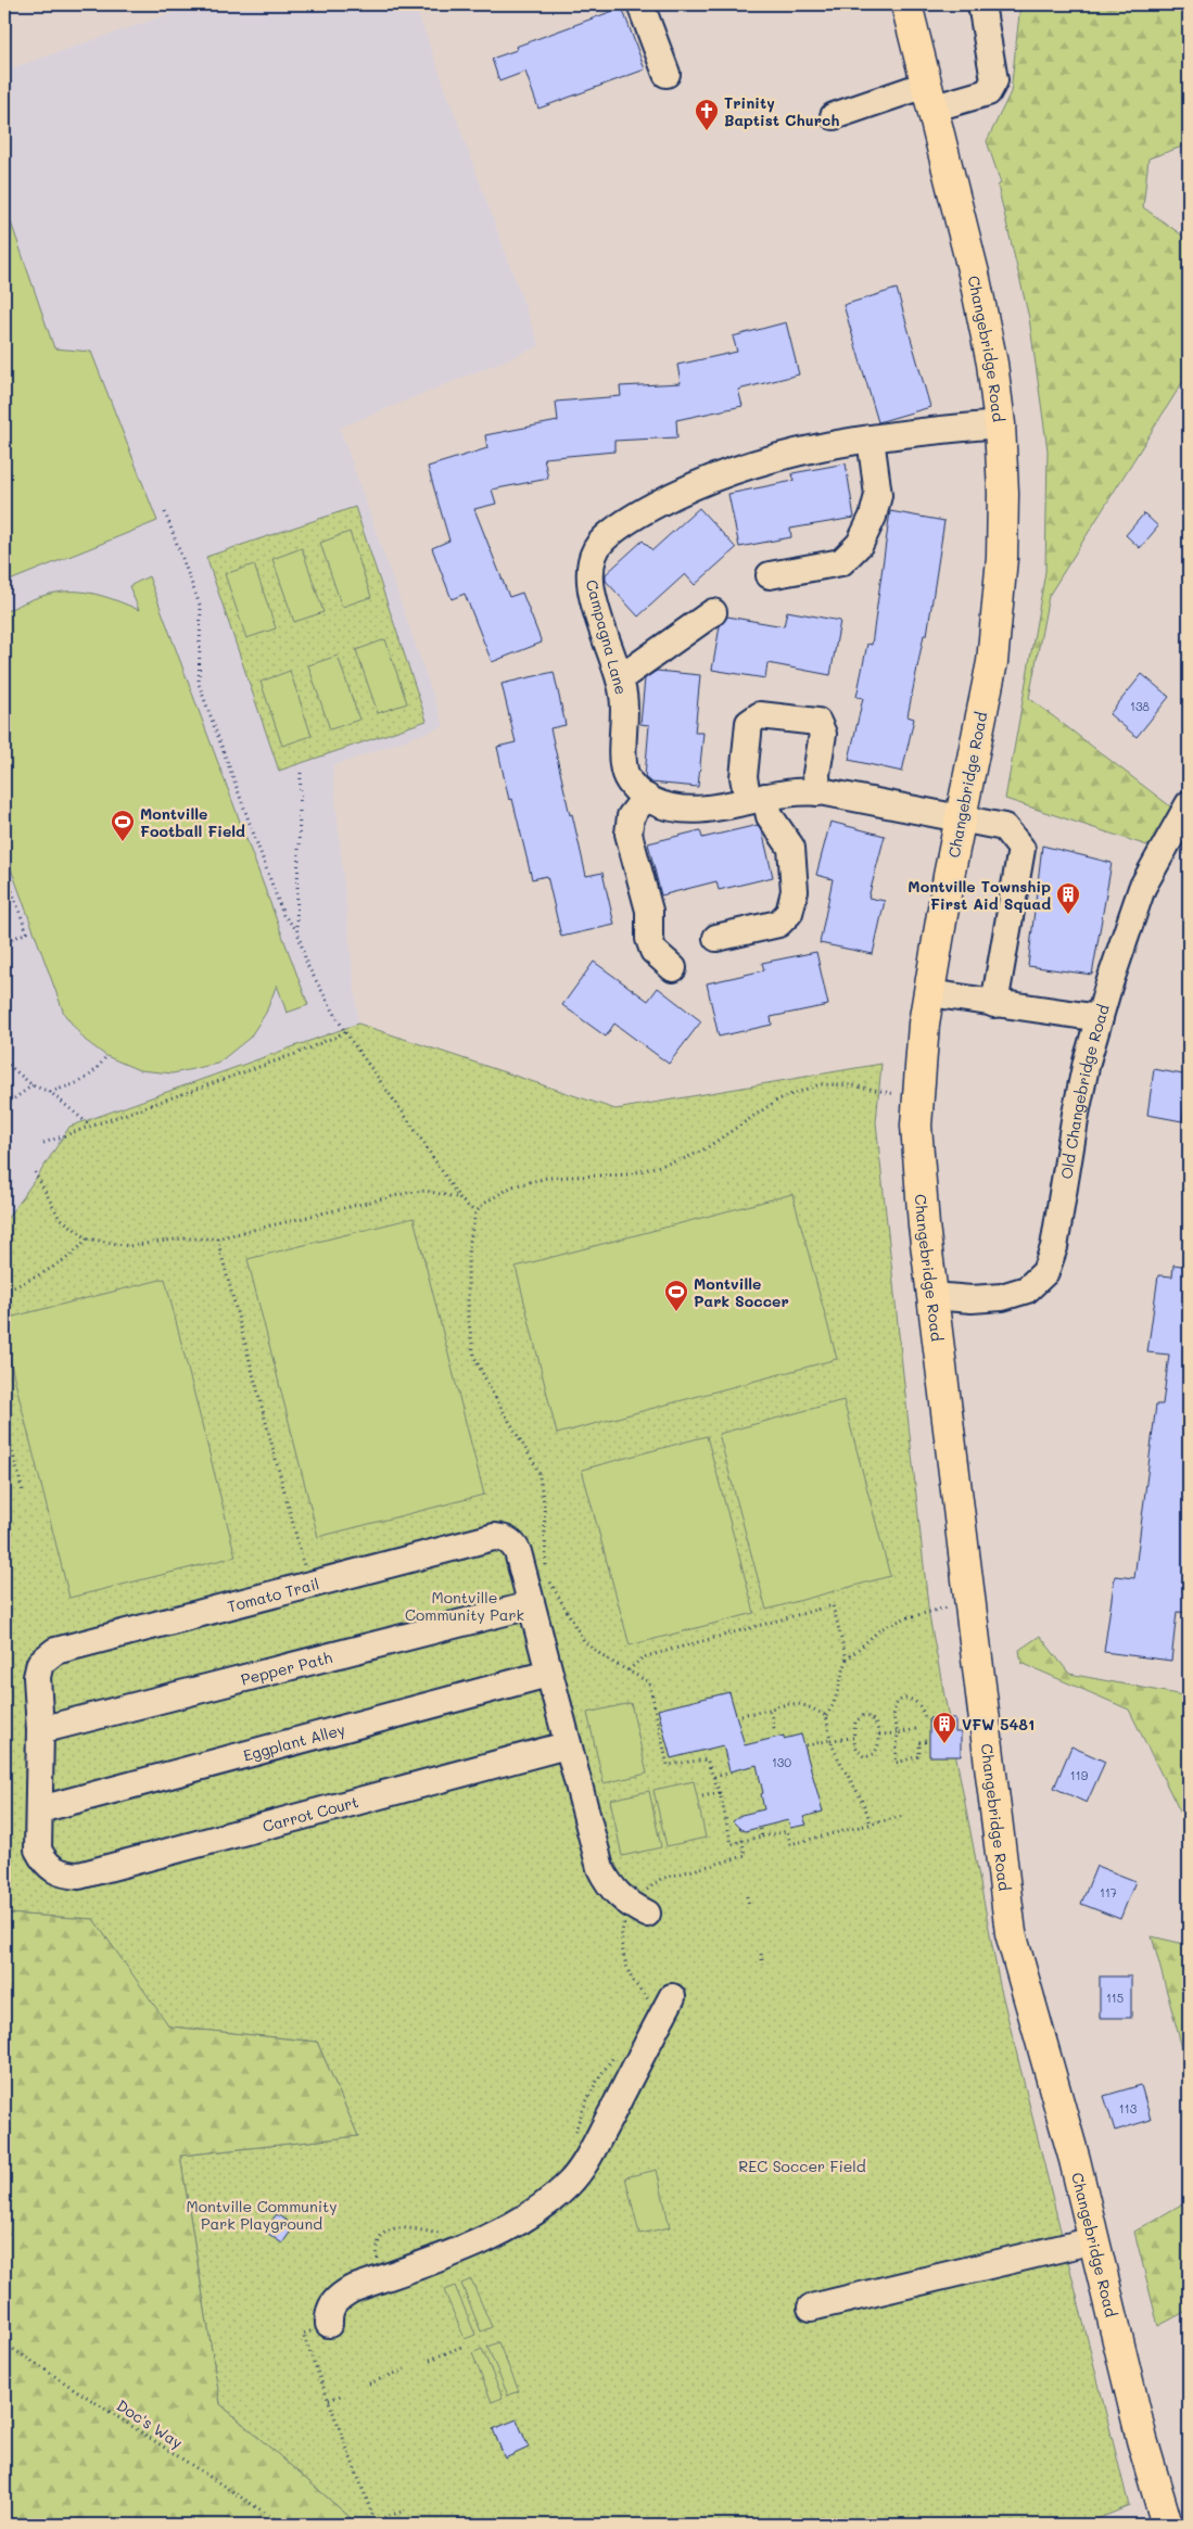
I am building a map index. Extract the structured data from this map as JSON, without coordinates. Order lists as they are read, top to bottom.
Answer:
{
  "streets": {
    "main road": ["Changebridge Road"],
    "street": [
      "Campagna Lane",
      "Old Changebridge Road",
      "Tomato Trail",
      "Pepper Path",
      "Eggplant Alley",
      "Carrot Court"
    ],
    "path": ["Doc's Way"]
  },
  "crossings": [
    ["Changebridge Road", "Campagna Lane"],
    ["Changebridge Road", "Old Changebridge Road"],
    ["Tomato Trail", "Pepper Path"],
    ["Eggplant Alley", "Carrot Court"]
  ],
  "parks": ["Montville Community Park", "REC Soccer Field", "Montville Community Park Playground"],
  "places": {
    "church": ["Trinity Baptist Church"],
    "sports": ["Montville Football Field", "Montville Park Soccer"],
    "building": ["Montville Township First Aid Squad", "VFW 5481"]
  },
  "house_numbers": [
    "138",
    "130",
    "119",
    "117",
    "115",
    "113"
  ]
}
